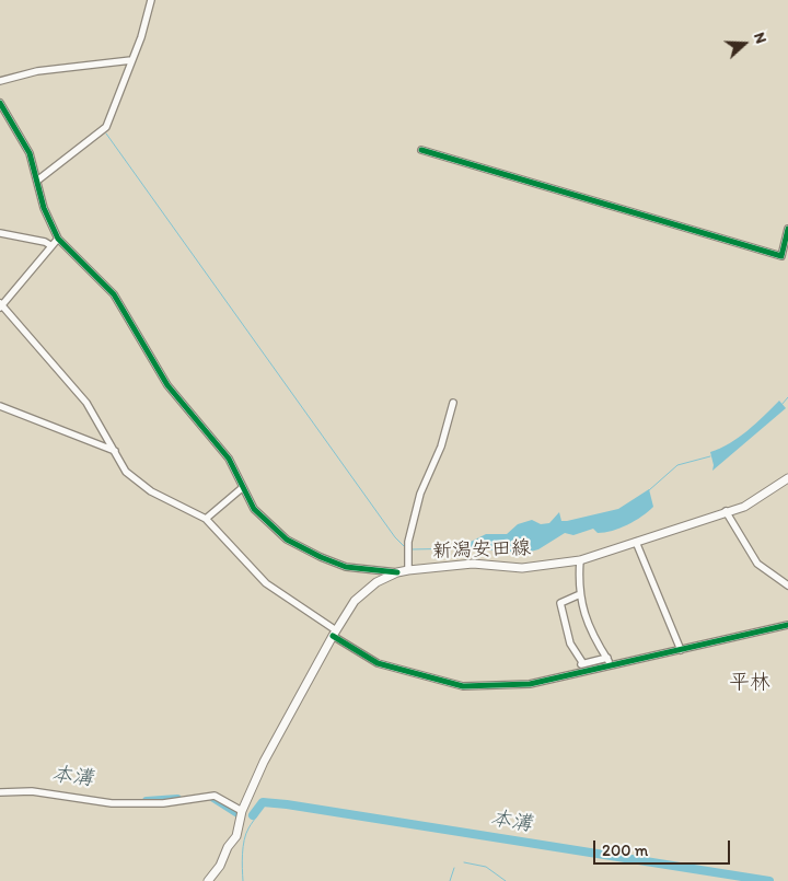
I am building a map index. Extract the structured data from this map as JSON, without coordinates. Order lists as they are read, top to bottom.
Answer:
{
  "streets": {
    "main road": ["新潟安田線"]
  },
  "districts": ["平林"],
  "water": ["本溝"],
  "scale_bar": "200 m",
  "north": "right"
}
